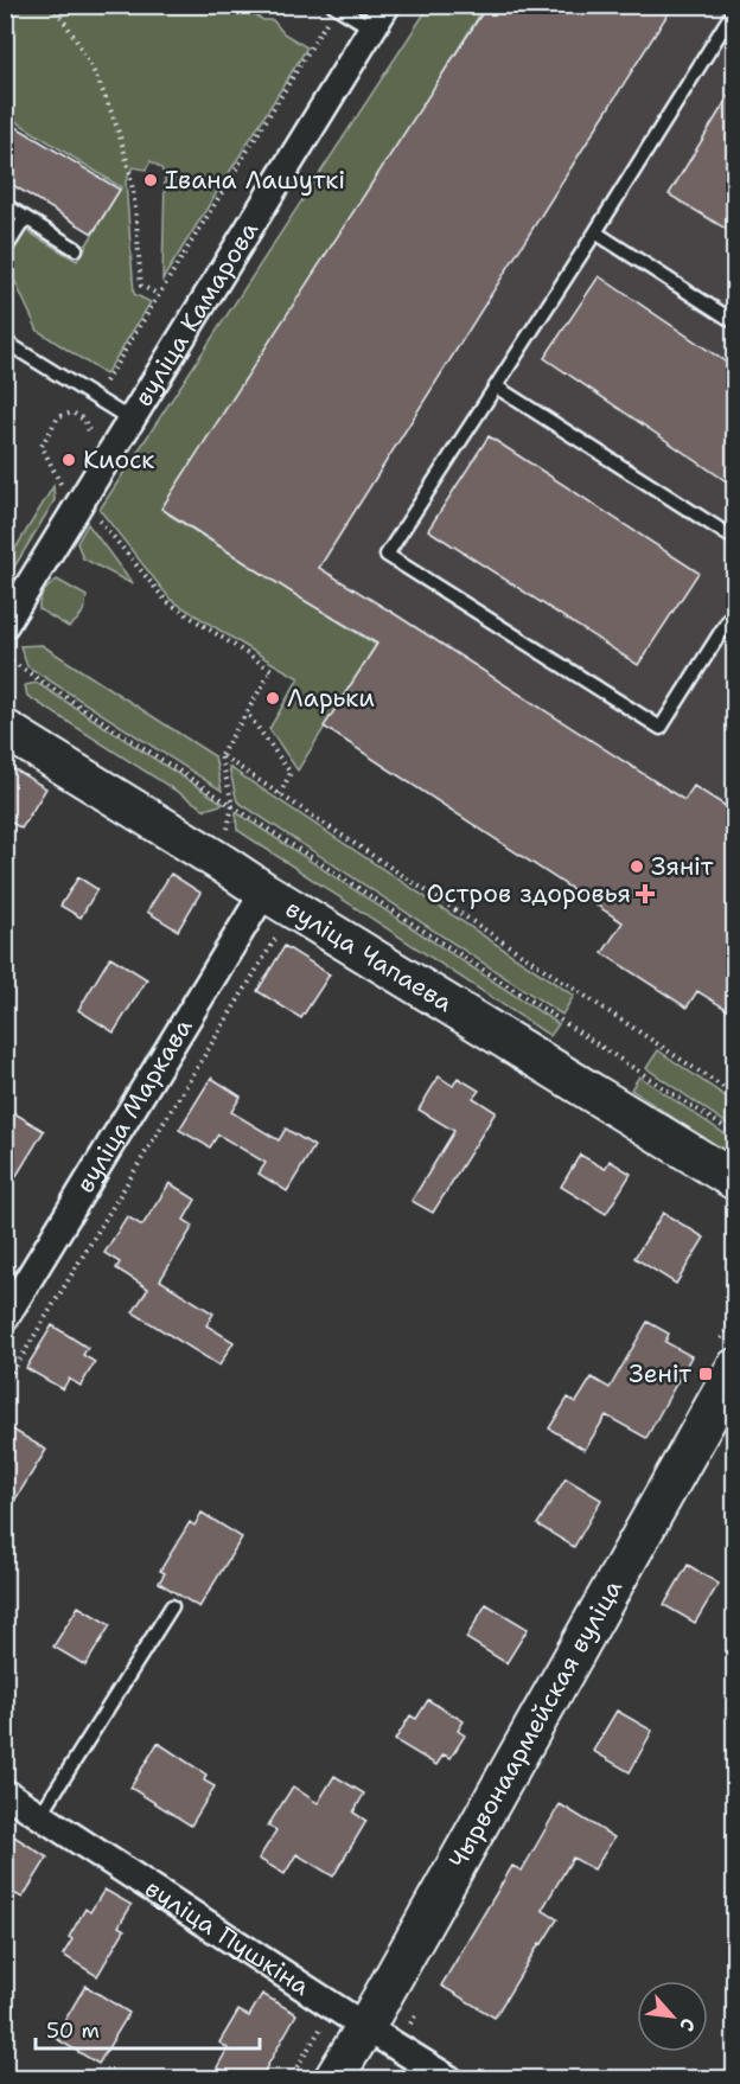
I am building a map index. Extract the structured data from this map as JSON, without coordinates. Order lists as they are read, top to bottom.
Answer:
{
  "streets": {
    "main road": ["вуліца Чапаева", "Чырвонаармейская вуліца"],
    "street": ["вуліца Камарова", "вуліца Маркава", "вуліца Пушкіна"]
  },
  "crossings": [
    ["вуліца Чапаева", "вуліца Маркава"],
    ["Чырвонаармейская вуліца", "вуліца Пушкіна"]
  ],
  "places": {
    "other": [
      "Івана Лашуткі",
      "Киоск",
      "Ларьки",
      "Зяніт"
    ],
    "health": ["Остров здоровья"],
    "transit": ["Зеніт"]
  },
  "scale_bar": "50 m",
  "north": "bottom right"
}
